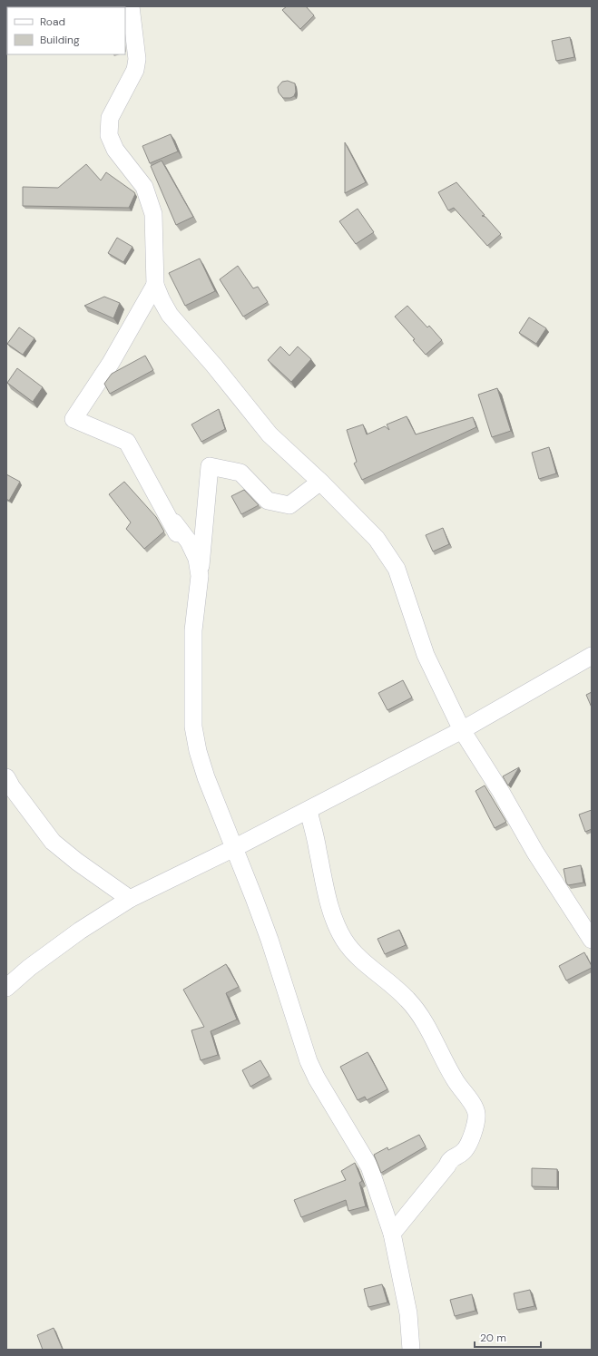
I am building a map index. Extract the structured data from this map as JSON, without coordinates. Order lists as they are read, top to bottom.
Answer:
{
  "legend": ["Road", "Building"],
  "scale_bar": "20 m"
}
